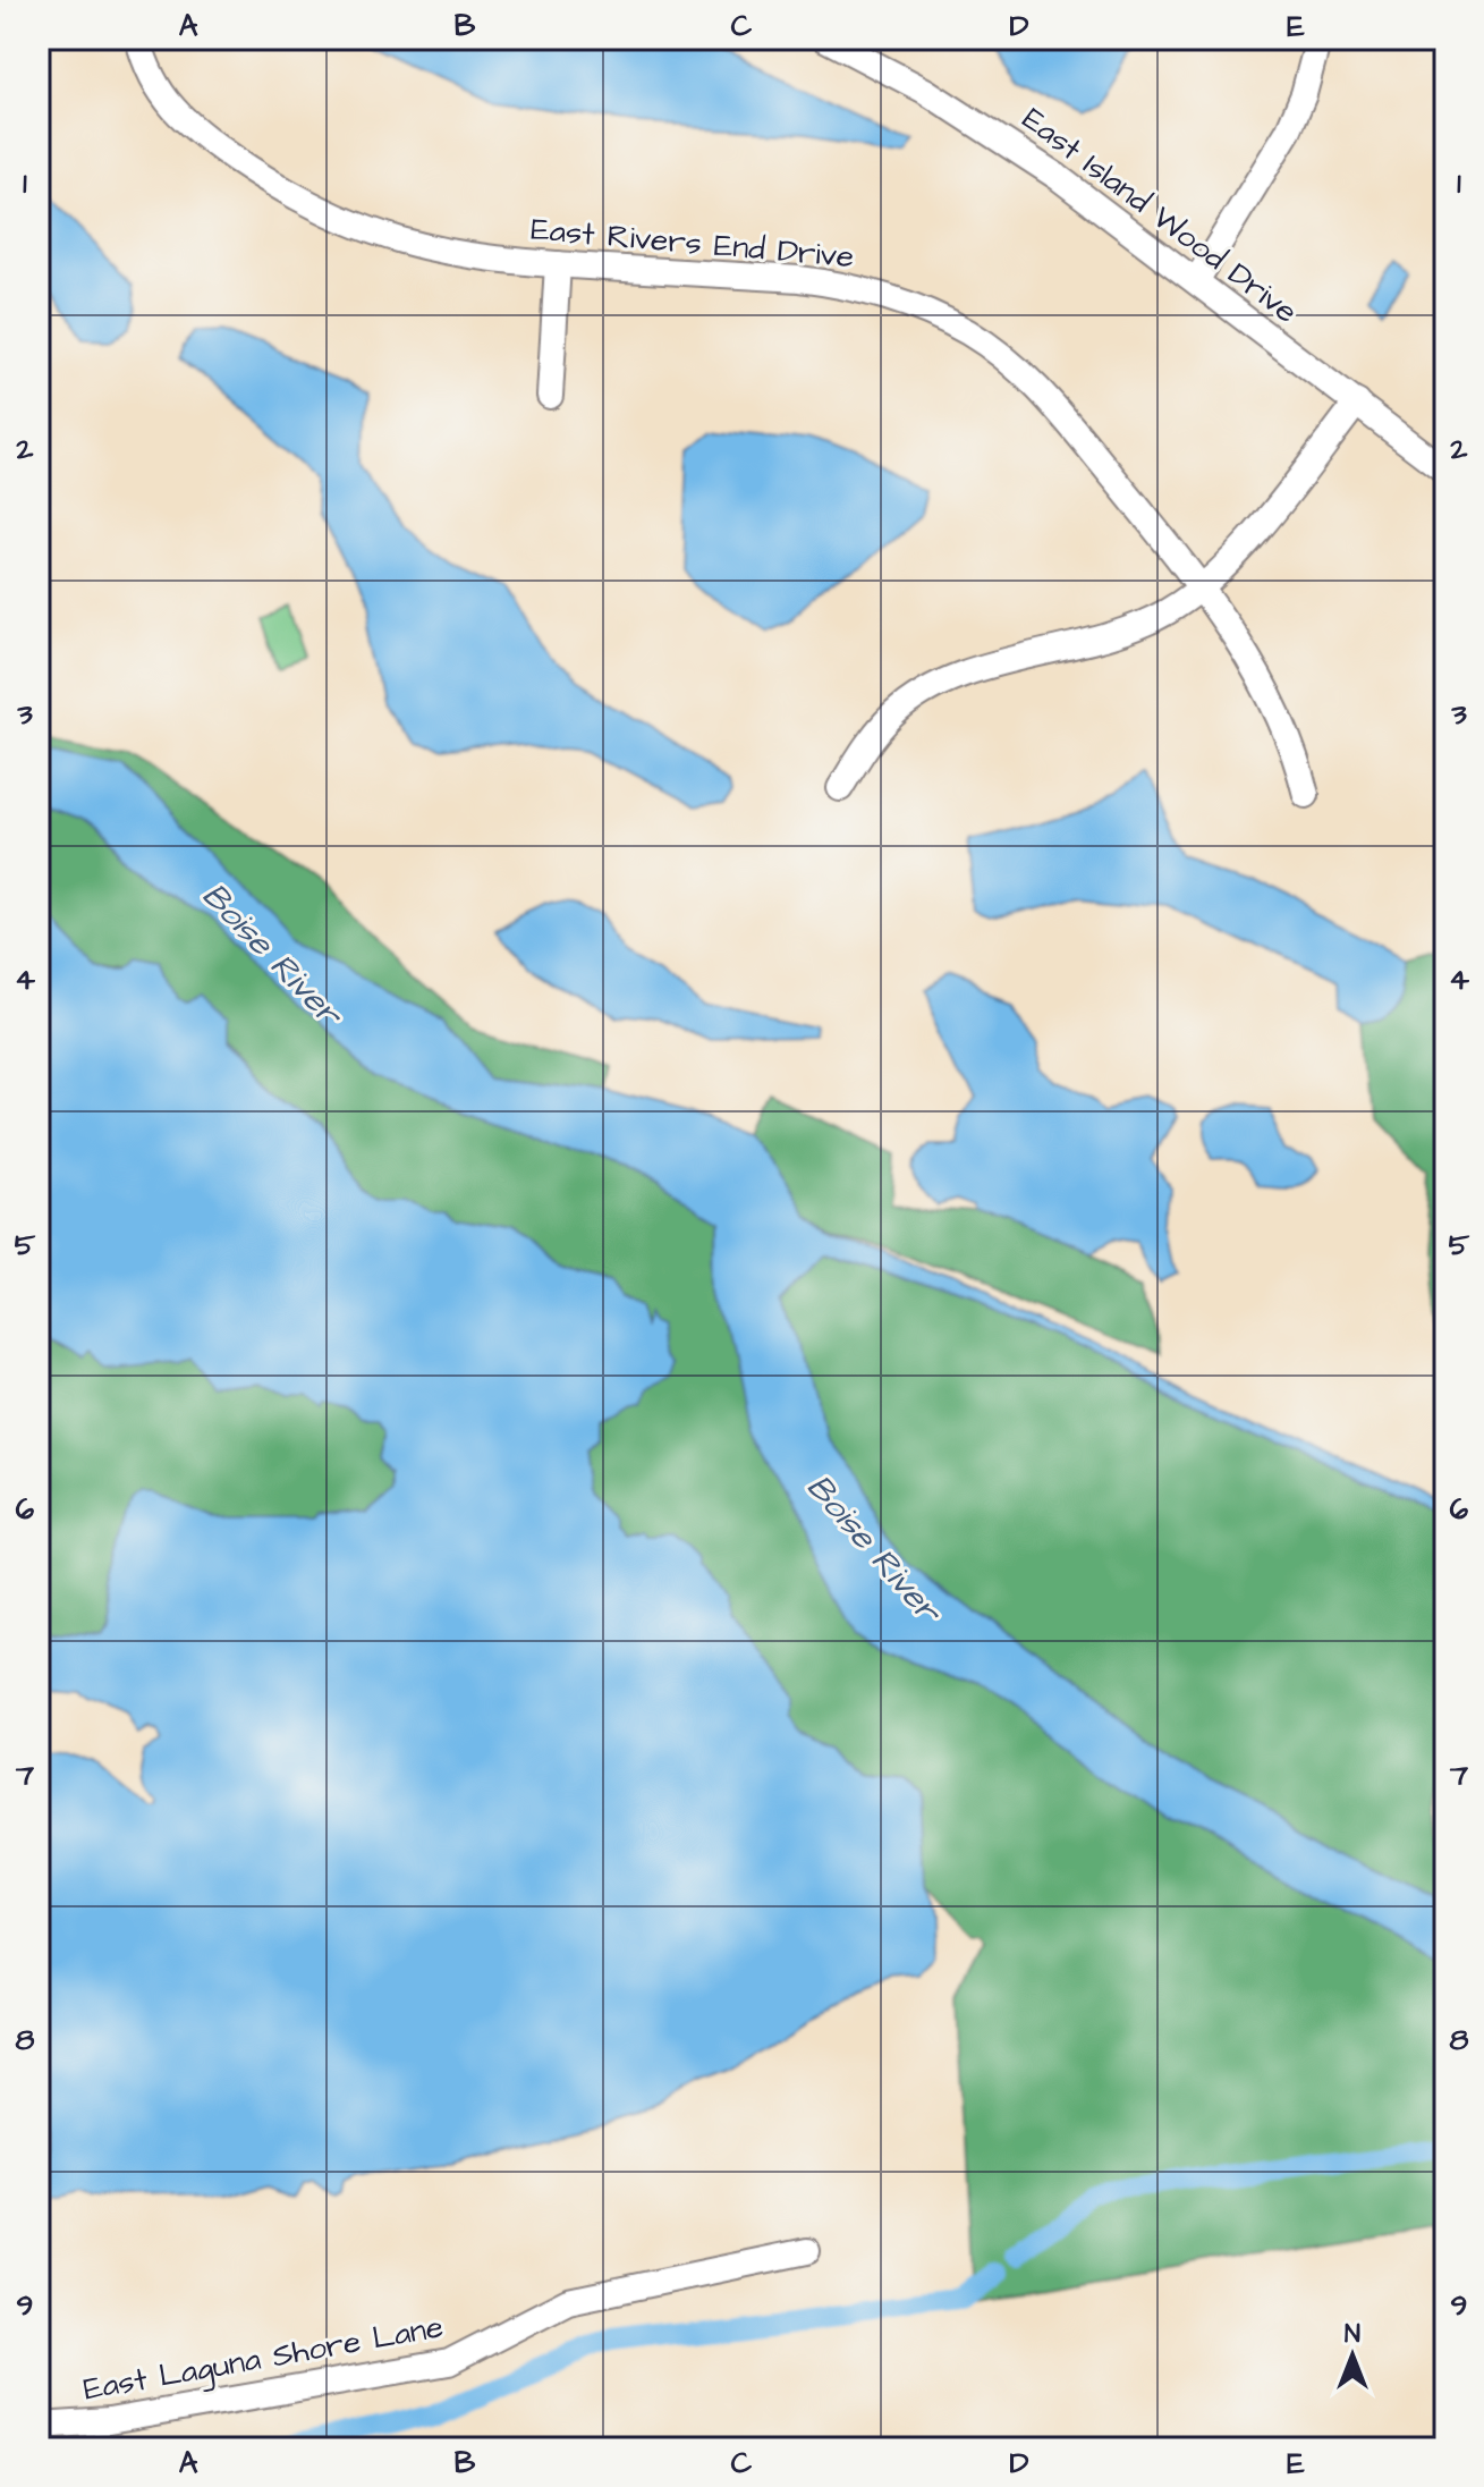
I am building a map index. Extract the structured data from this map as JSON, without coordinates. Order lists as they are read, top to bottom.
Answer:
{
  "streets": {
    "street": ["East Island Wood Drive", "East Rivers End Drive", "East Laguna Shore Lane"]
  },
  "water": ["Boise River"],
  "north": "top",
  "grid": {
    "columns": [
      "A",
      "B",
      "C",
      "D",
      "E"
    ],
    "rows": [
      "1",
      "2",
      "3",
      "4",
      "5",
      "6",
      "7",
      "8",
      "9"
    ]
  }
}
